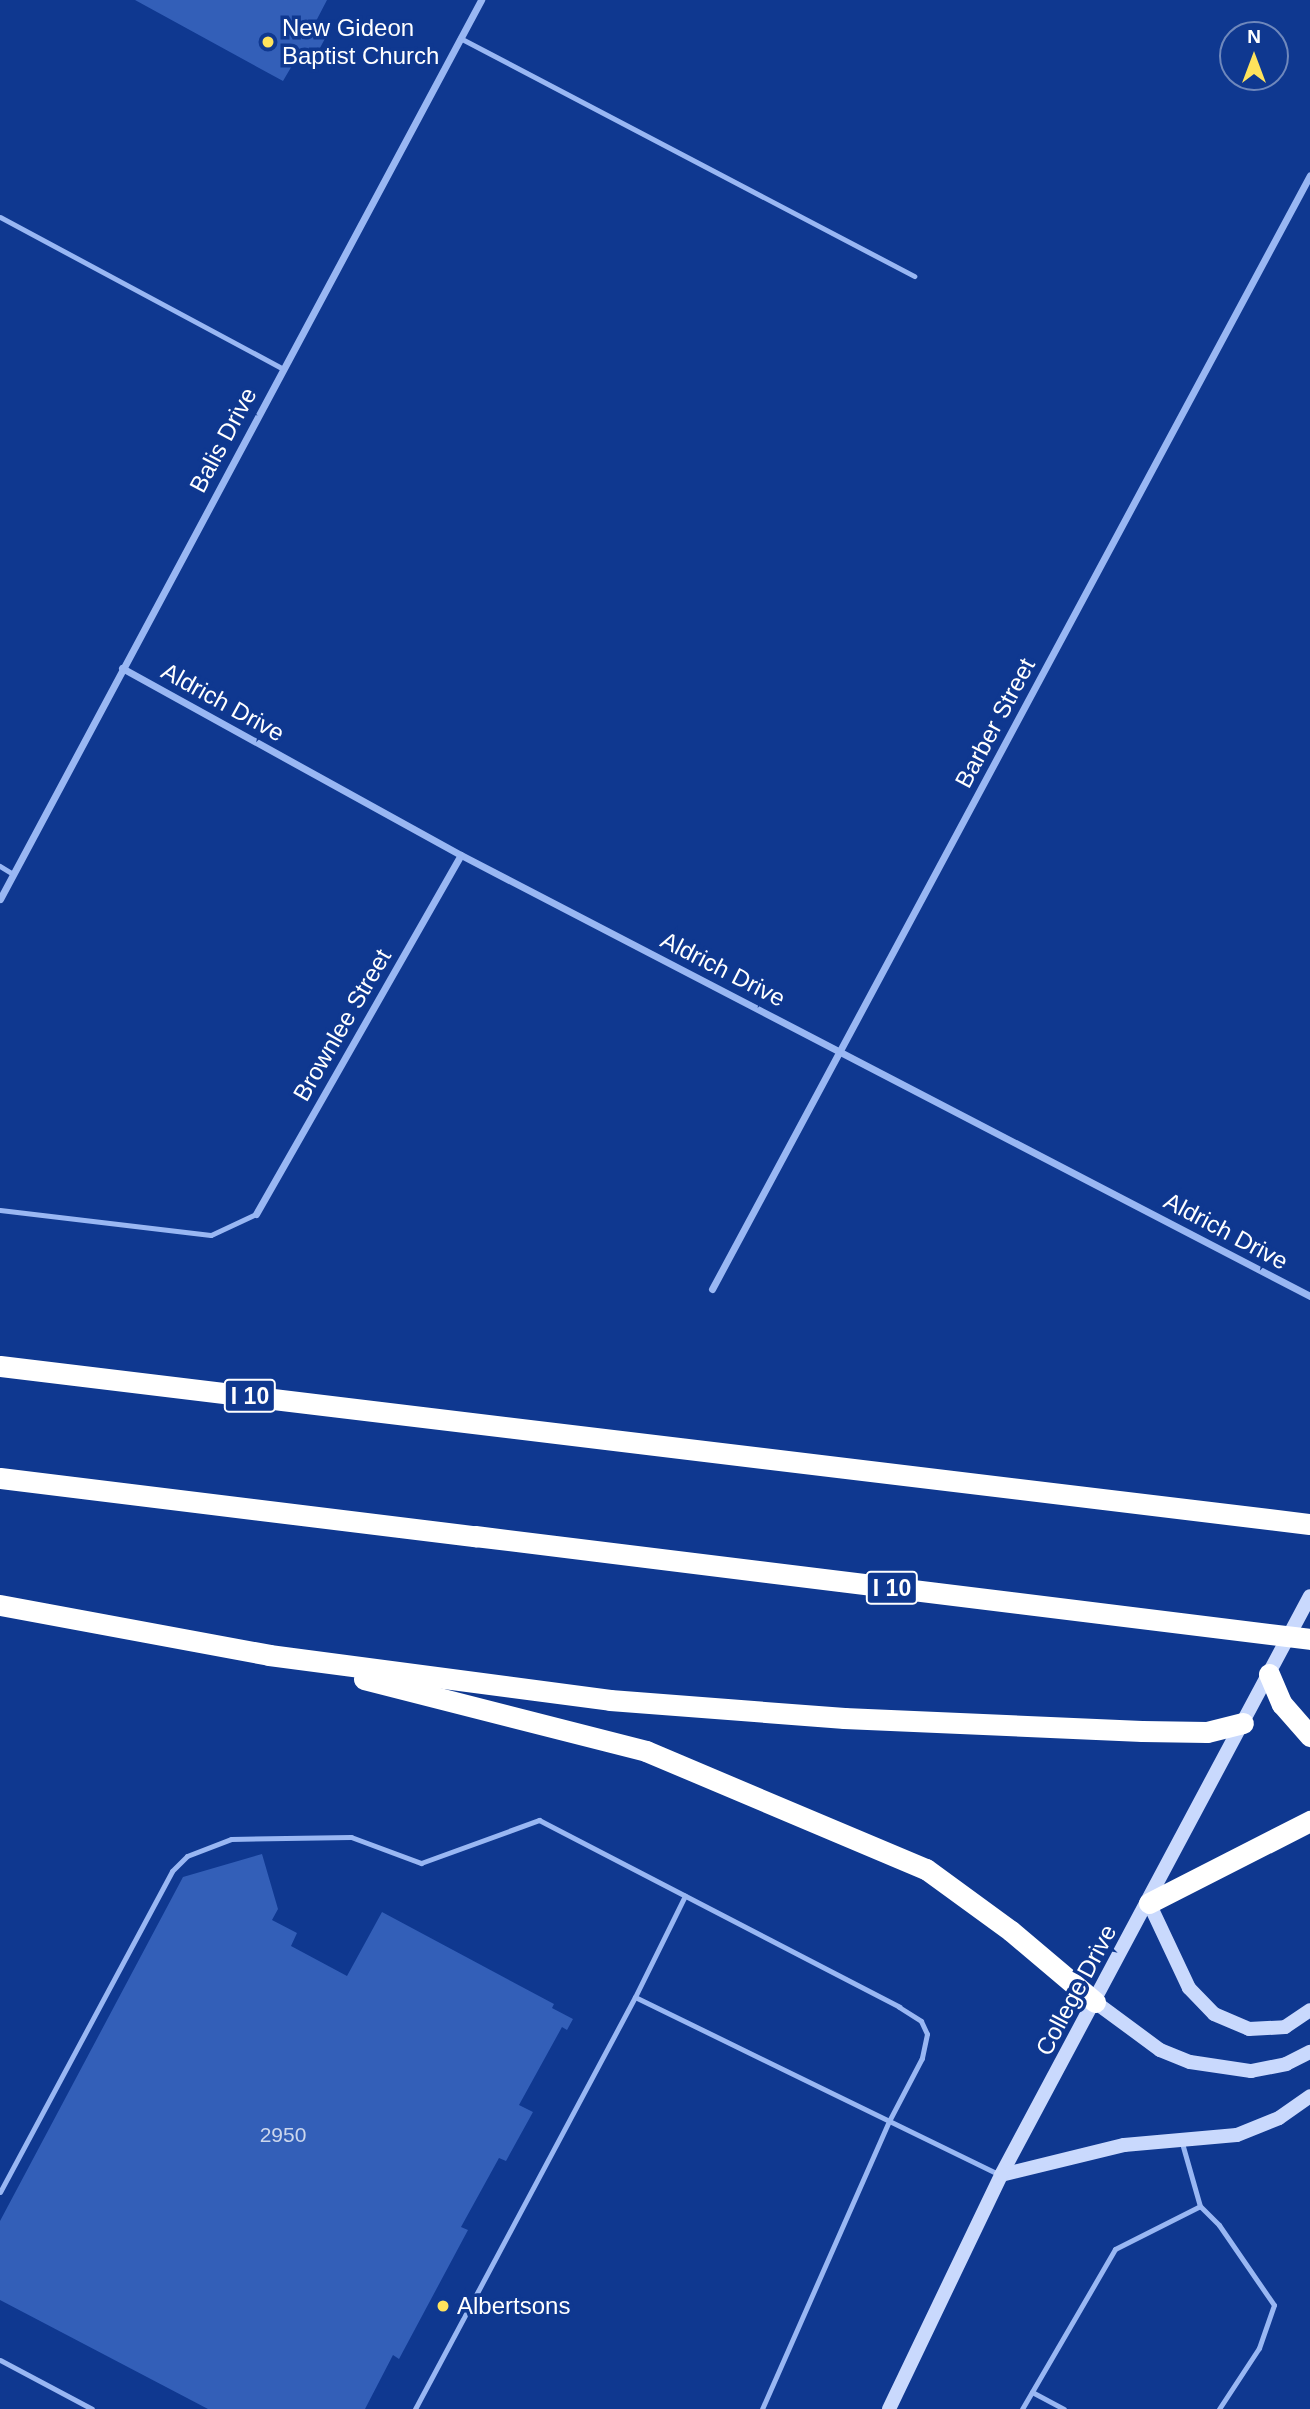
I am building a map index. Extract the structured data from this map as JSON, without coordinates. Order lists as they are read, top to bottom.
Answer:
{
  "streets": {
    "highway": ["I 10"],
    "street": [
      "Balis Drive",
      "Aldrich Drive",
      "Barber Street",
      "Brownlee Street",
      "College Drive"
    ]
  },
  "crossings": [
    ["Balis Drive", "Aldrich Drive"],
    ["Aldrich Drive", "Barber Street"],
    ["Aldrich Drive", "Brownlee Street"]
  ],
  "places": ["New Gideon Baptist Church", "Albertsons"],
  "house_numbers": ["2950"],
  "north": "top"
}
